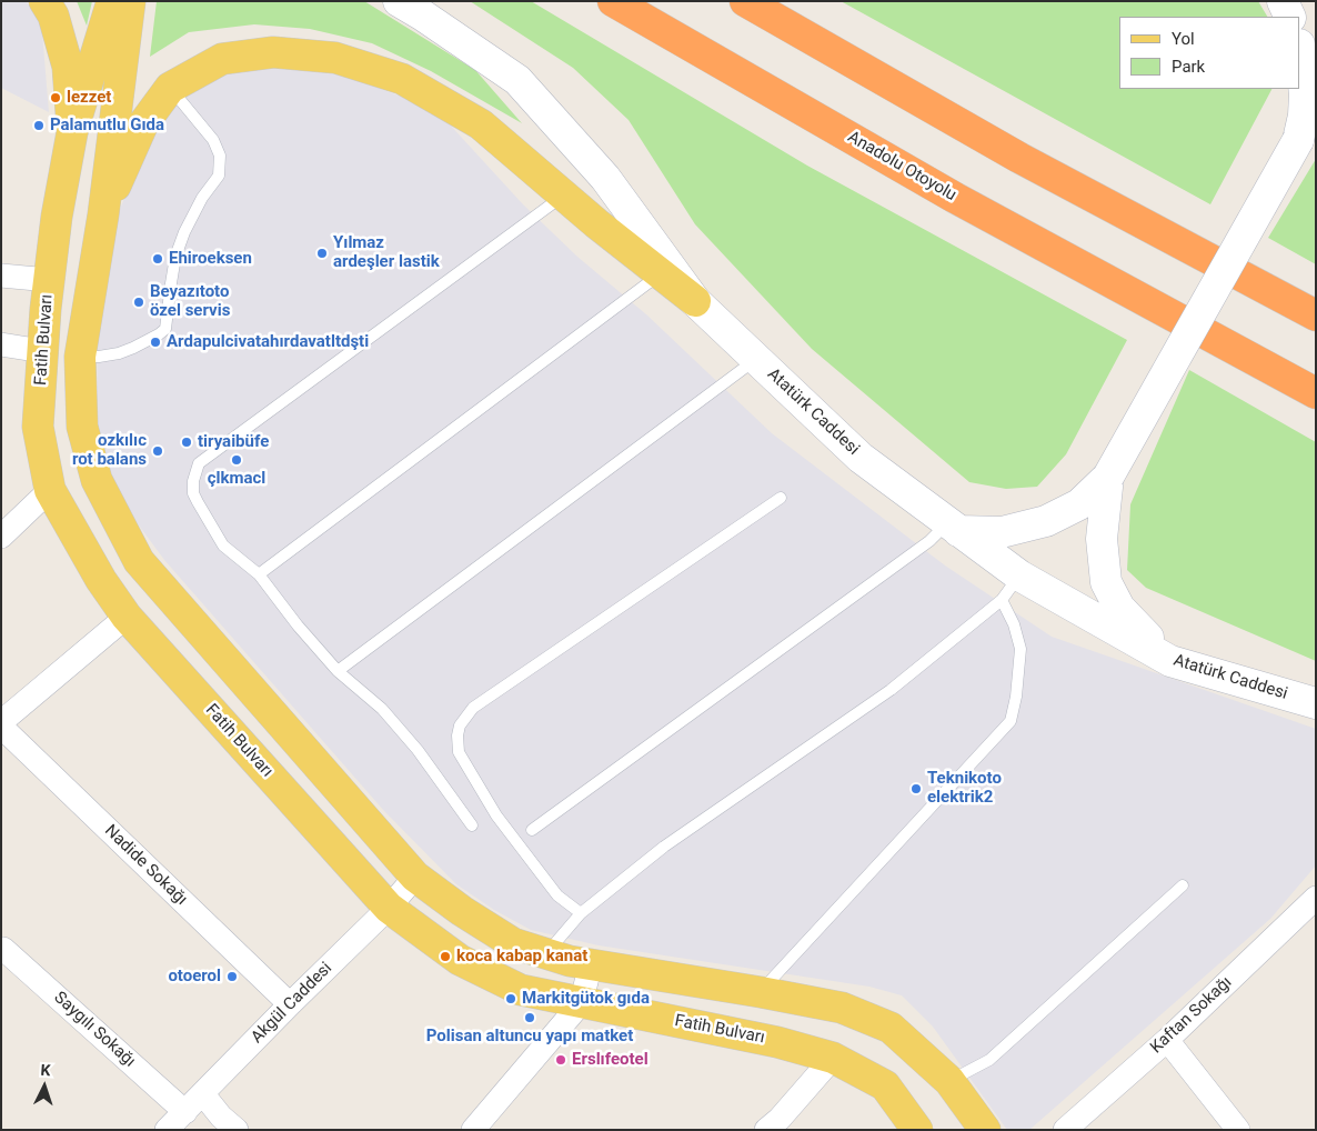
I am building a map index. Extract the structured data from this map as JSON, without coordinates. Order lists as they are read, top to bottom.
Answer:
{
  "streets": {
    "highway": ["Anadolu Otoyolu"],
    "main road": ["Fatih Bulvarı"],
    "street": [
      "Atatürk Caddesi",
      "Nadide Sokağı",
      "Akgül Caddesi",
      "Kaftan Sokağı",
      "Saygılı Sokağı"
    ]
  },
  "crossings": [
    ["Fatih Bulvarı", "Akgül Caddesi"],
    ["Nadide Sokağı", "Akgül Caddesi"],
    ["Akgül Caddesi", "Saygılı Sokağı"]
  ],
  "places": [
    "lezzet",
    "Palamutlu Gıda",
    "Yılmaz ardeşler lastik",
    "Ehiroeksen",
    "Beyazıtoto özel servis",
    "Ardapulcivatahırdavatltdşti",
    "tiryaibüfe",
    "ozkılıc rot balans",
    "çlkmacl",
    "Teknikoto elektrik2",
    "koca kabap kanat",
    "otoerol",
    "Markitgütok gıda",
    "Polisan altuncu yapı matket",
    "Erslıfeotel"
  ],
  "legend": ["Yol", "Park"],
  "north": "top"
}
